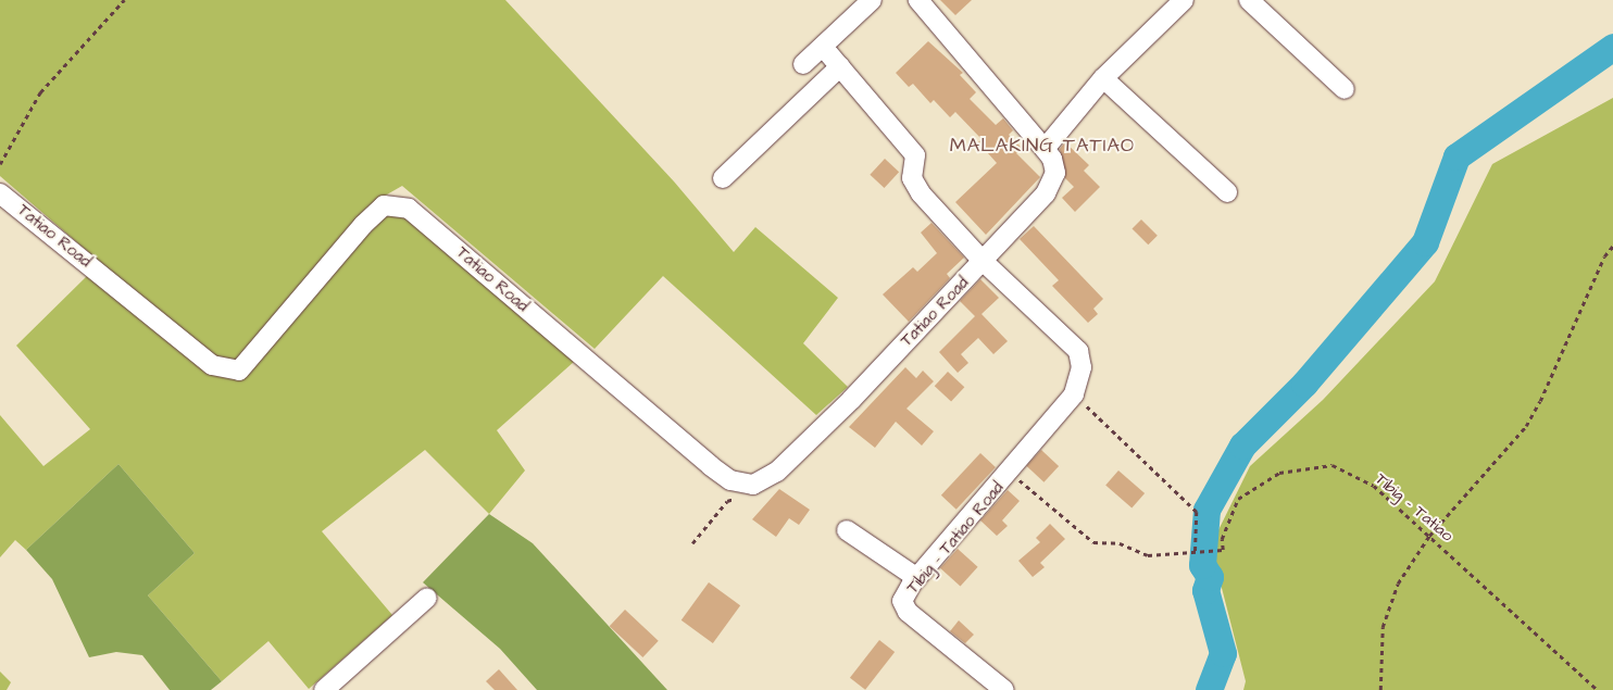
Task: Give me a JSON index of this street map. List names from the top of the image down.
{
  "streets": {
    "street": ["Tatiao Road", "Tibig - Tatiao Road"],
    "path": ["Tibig - Tatiao"]
  },
  "crossings": [
    ["Tibig - Tatiao", "Tibig - Tatiao Road"]
  ],
  "districts": ["MALAKING TATIAO"]
}
